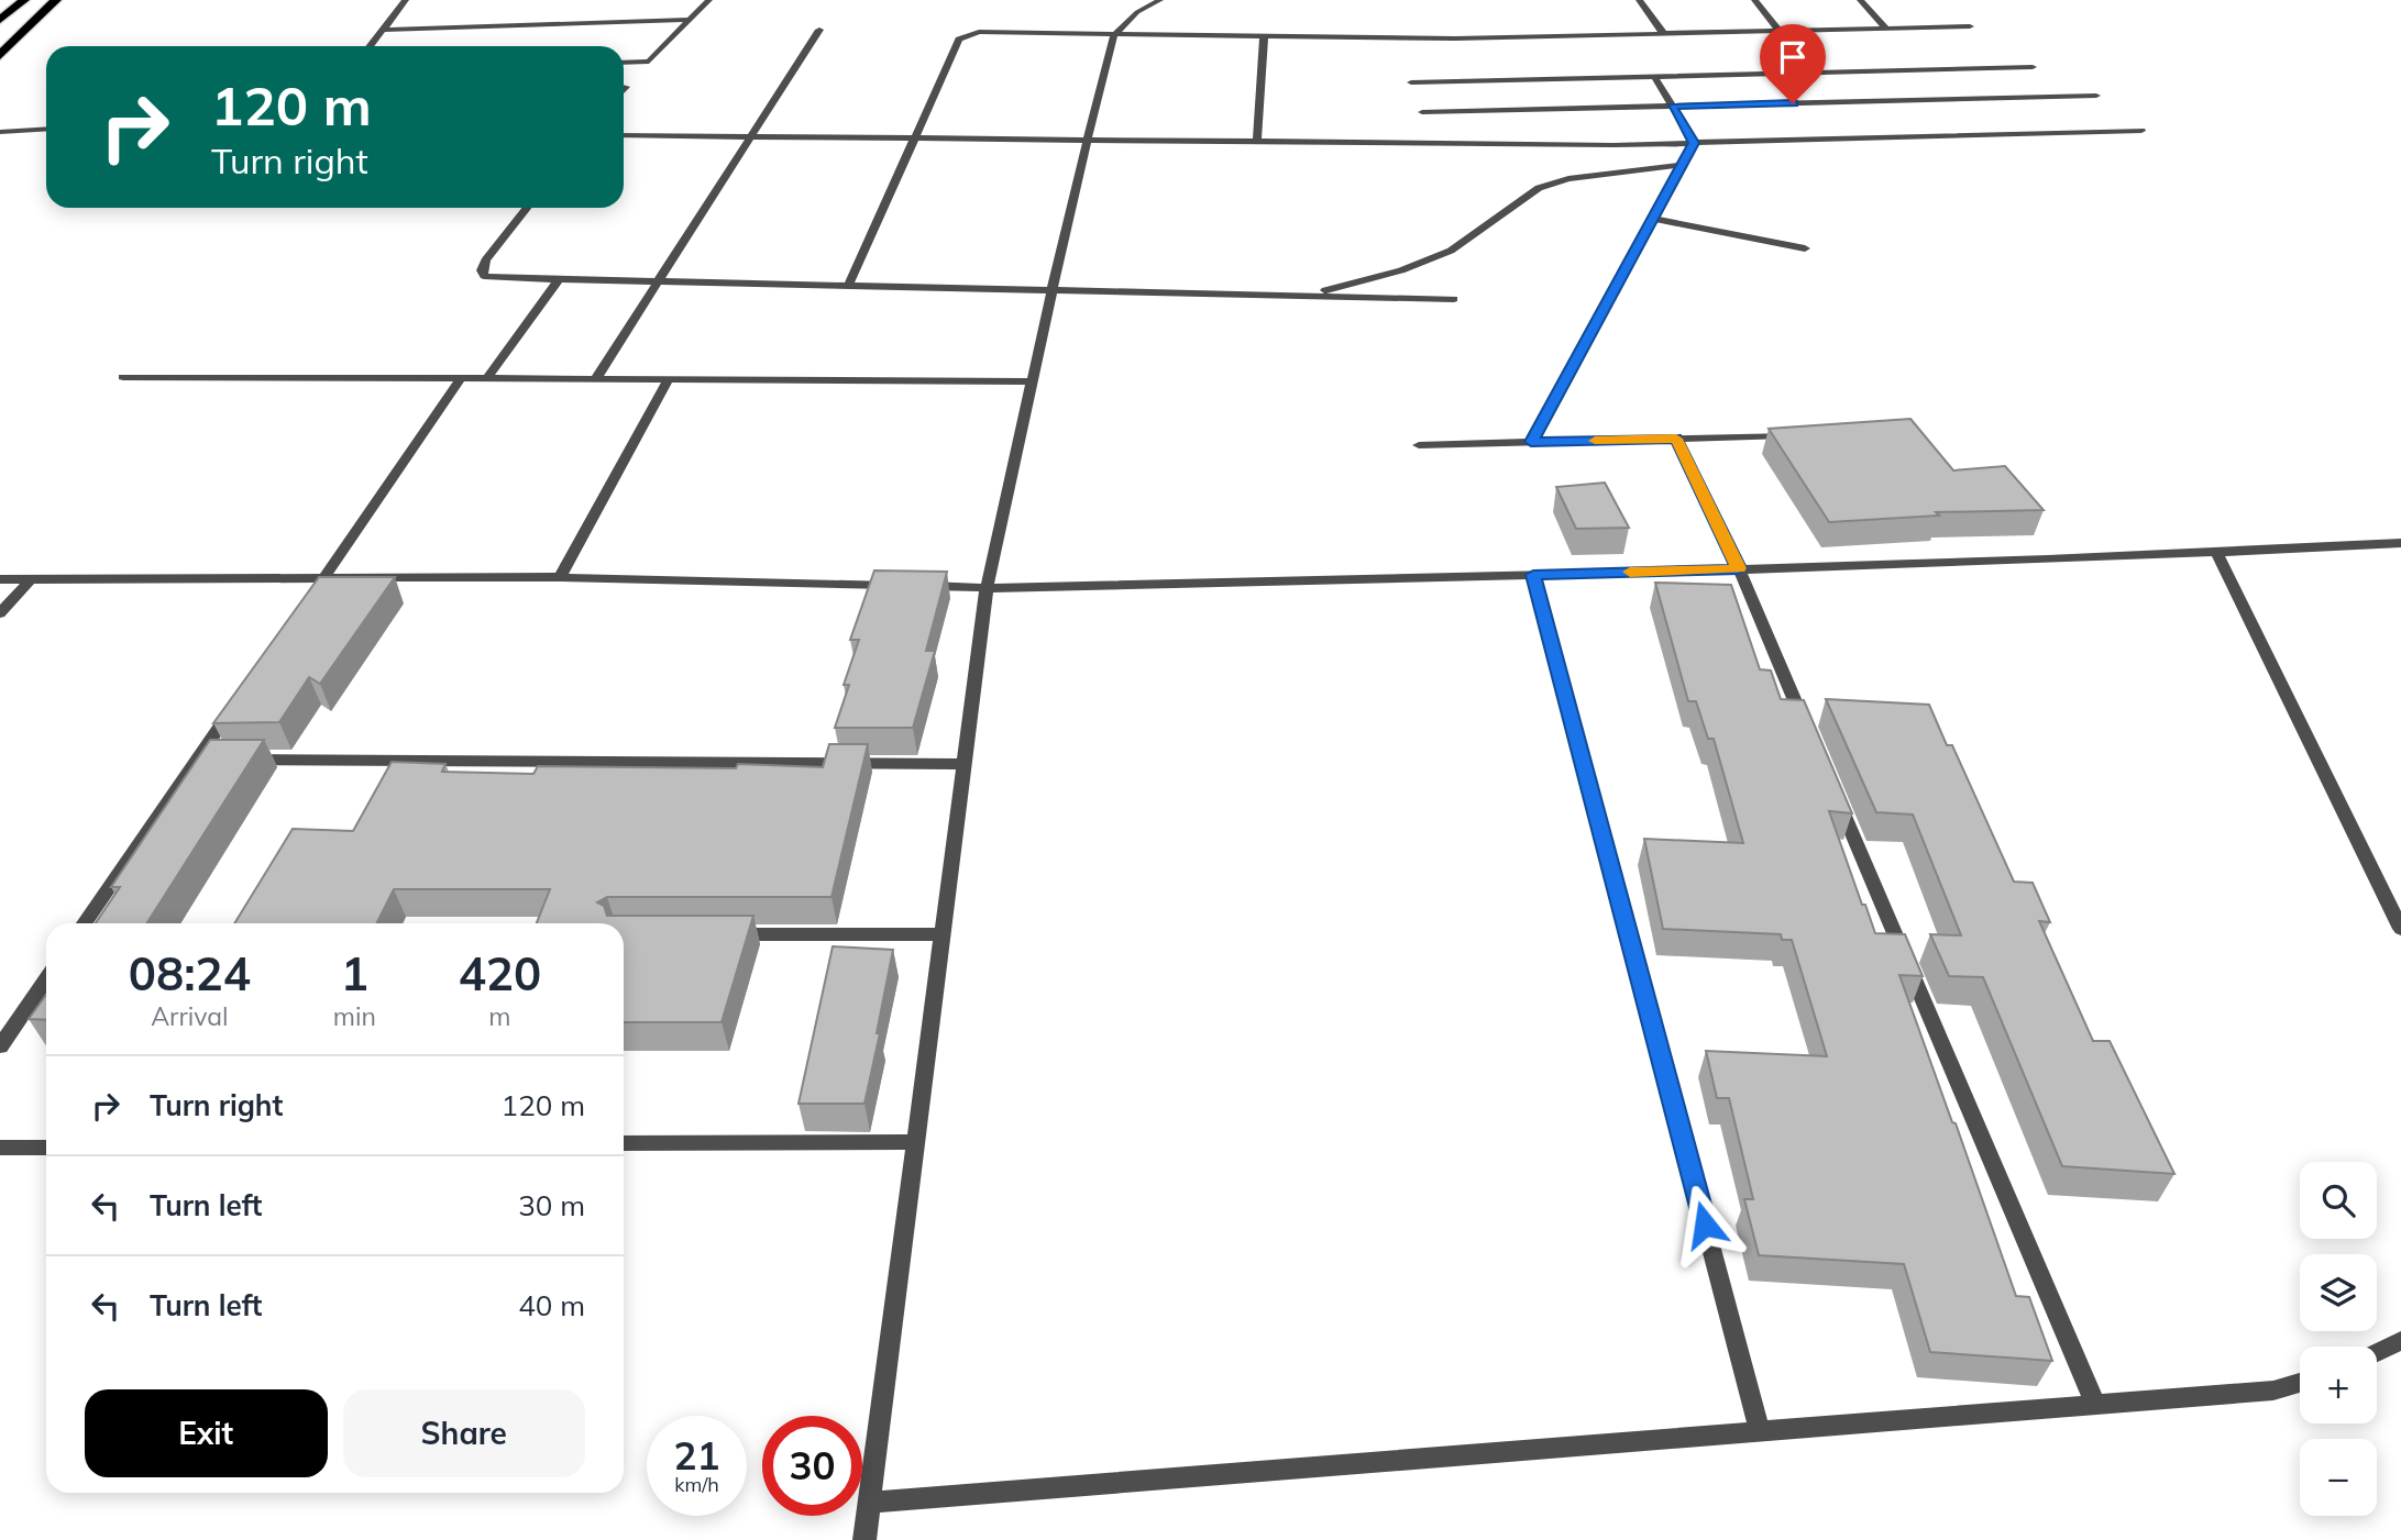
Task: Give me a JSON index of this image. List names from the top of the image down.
{
  "page": {
    "turn": ["120 m", "Turn right"],
    "eta": [
      "08:24",
      "Arrival",
      "1",
      "min",
      "420",
      "m"
    ],
    "list": [
      {
        "name": "Turn right",
        "value": "120 m"
      },
      {
        "name": "Turn left",
        "value": "30 m"
      },
      {
        "name": "Turn left",
        "value": "40 m"
      }
    ],
    "map_buttons": ["+", "−"],
    "buttons": ["Exit", "Share"],
    "speed": "21 km/h",
    "limit": "30"
  }
}
